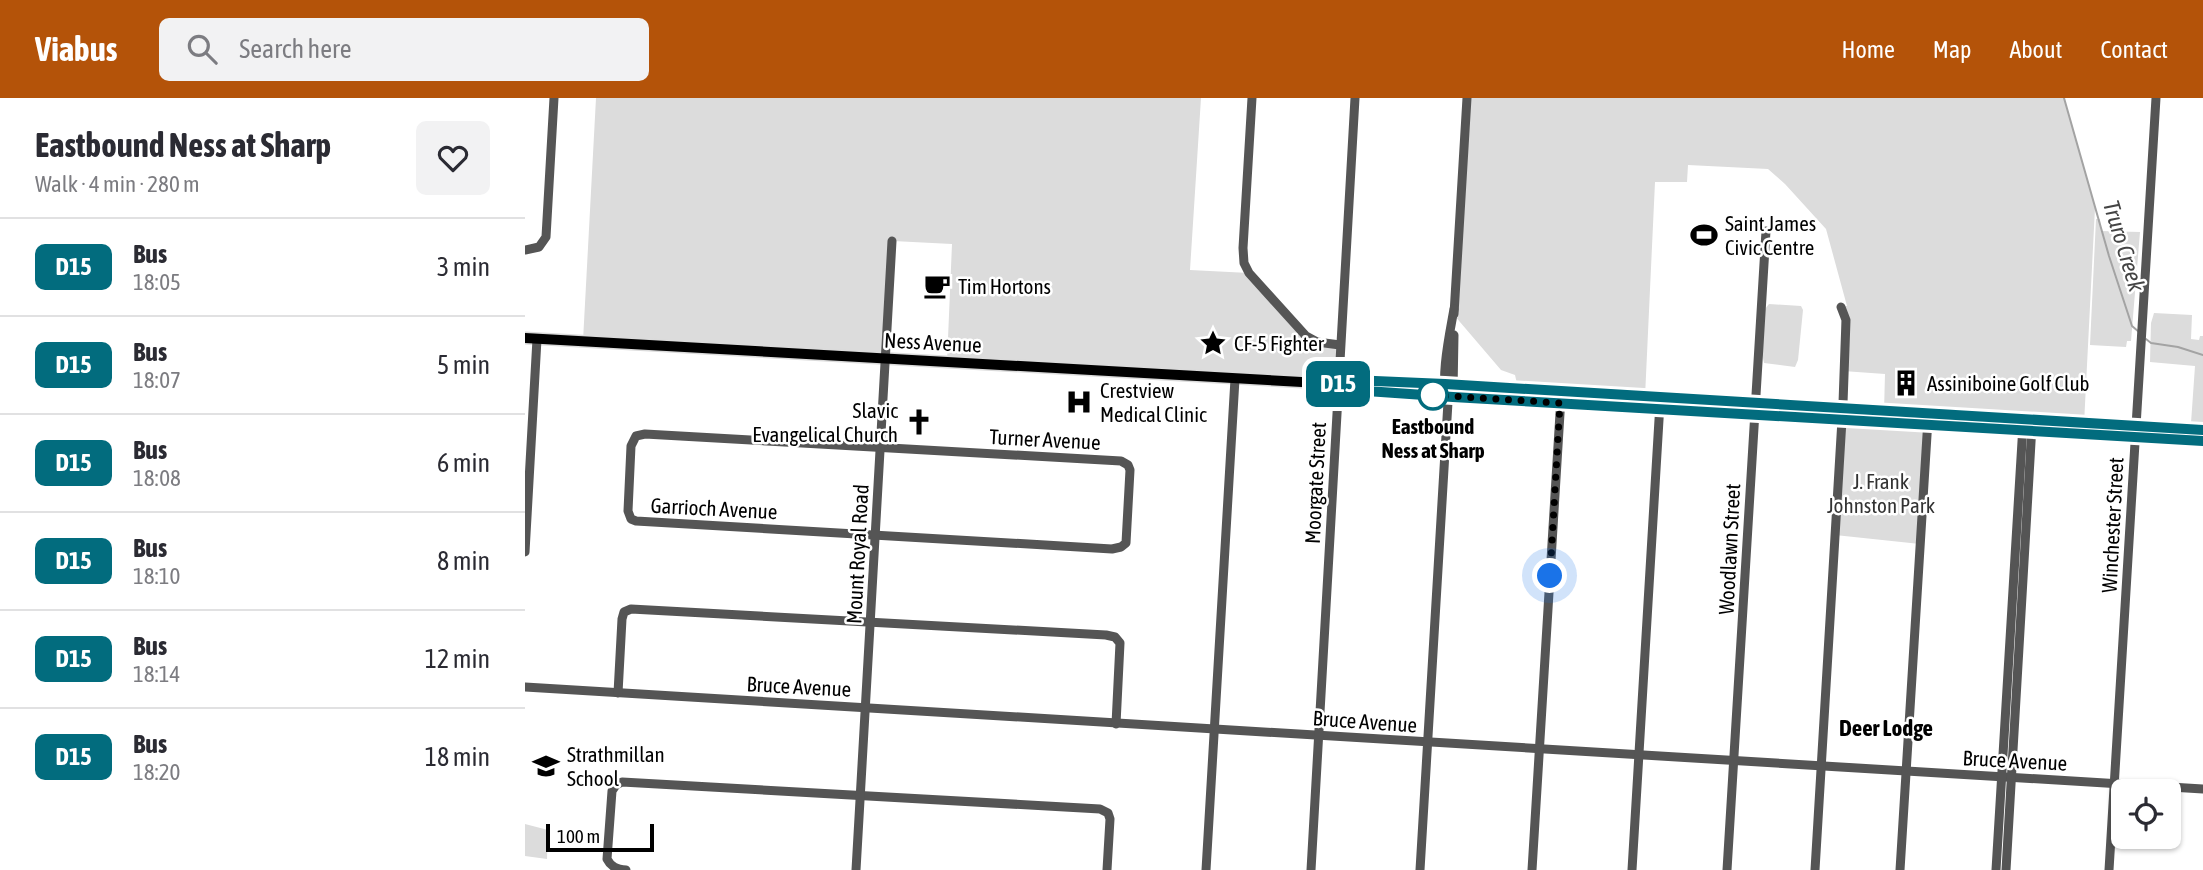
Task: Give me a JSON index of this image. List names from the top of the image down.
{
  "streets": {
    "main road": ["Ness Avenue"],
    "street": [
      "Turner Avenue",
      "Moorgate Street",
      "Garrioch Avenue",
      "Winchester Street",
      "Woodlawn Street",
      "Mount Royal Road",
      "Bruce Avenue"
    ]
  },
  "crossings": [
    ["Ness Avenue", "Moorgate Street"],
    ["Ness Avenue", "Winchester Street"],
    ["Ness Avenue", "Woodlawn Street"],
    ["Ness Avenue", "Mount Royal Road"],
    ["Turner Avenue", "Garrioch Avenue"],
    ["Turner Avenue", "Mount Royal Road"],
    ["Moorgate Street", "Bruce Avenue"],
    ["Garrioch Avenue", "Mount Royal Road"],
    ["Woodlawn Street", "Bruce Avenue"],
    ["Mount Royal Road", "Bruce Avenue"]
  ],
  "districts": ["Deer Lodge"],
  "water": ["Truro Creek"],
  "parks": ["J. Frank Johnston Park"],
  "places": {
    "sports": ["Saint James Civic Centre"],
    "cafe": ["Tim Hortons"],
    "place": ["CF-5 Fighter"],
    "building": ["Assiniboine Golf Club"],
    "other": ["Eastbound Ness at Sharp"],
    "hospital": ["Crestview Medical Clinic"],
    "church": ["Slavic Evangelical Church"],
    "school or university": ["Strathmillan School"]
  },
  "lines": ["bus line D15"],
  "scale_bar": "100 m",
  "page": {
    "header": "Viabus",
    "search": "Search here",
    "nav": [
      "Home",
      "Map",
      "About",
      "Contact"
    ],
    "heading": ["Eastbound Ness at Sharp", "Walk · 4 min · 280 m"],
    "on_map": "D15",
    "list": [
      {
        "mark": "D15",
        "name": "Bus",
        "note": "18:05",
        "value": "3 min"
      },
      {
        "mark": "D15",
        "name": "Bus",
        "note": "18:07",
        "value": "5 min"
      },
      {
        "mark": "D15",
        "name": "Bus",
        "note": "18:08",
        "value": "6 min"
      },
      {
        "mark": "D15",
        "name": "Bus",
        "note": "18:10",
        "value": "8 min"
      },
      {
        "mark": "D15",
        "name": "Bus",
        "note": "18:14",
        "value": "12 min"
      },
      {
        "mark": "D15",
        "name": "Bus",
        "note": "18:20",
        "value": "18 min"
      }
    ],
    "scale": "100 m"
  }
}
